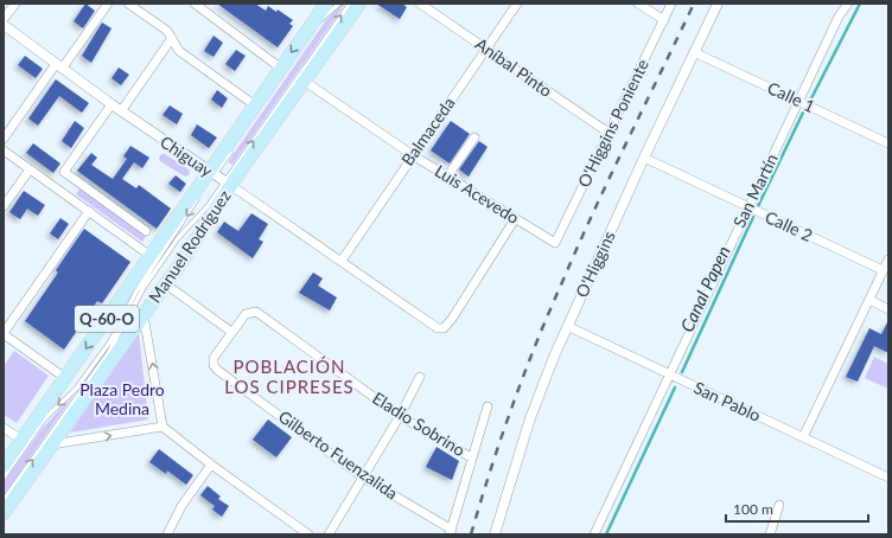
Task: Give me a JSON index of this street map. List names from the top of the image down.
{
  "streets": {
    "main road": ["Manuel Rodríguez", "Q-60-O"],
    "street": [
      "Aníbal Pinto",
      "Calle 1",
      "O'Higgins Poniente",
      "Balmaceda",
      "Chiguay",
      "San Martín",
      "Luis Acevedo",
      "Calle 2",
      "O'Higgins",
      "San Pablo",
      "Eladio Sobrino",
      "Gilberto Fuenzalida"
    ]
  },
  "crossings": [
    ["Aníbal Pinto", "O'Higgins Poniente"],
    ["Aníbal Pinto", "Balmaceda"],
    ["Calle 1", "San Martín"],
    ["Calle 1", "O'Higgins"],
    ["O'Higgins Poniente", "Luis Acevedo"],
    ["Balmaceda", "Chiguay"],
    ["Balmaceda", "Luis Acevedo"],
    ["Chiguay", "Luis Acevedo"],
    ["Chiguay", "Manuel Rodríguez"],
    ["San Martín", "Calle 2"],
    ["San Martín", "San Pablo"],
    ["Luis Acevedo", "Manuel Rodríguez"],
    ["Calle 2", "O'Higgins"],
    ["O'Higgins", "San Pablo"],
    ["Eladio Sobrino", "Gilberto Fuenzalida"]
  ],
  "districts": ["POBLACIÓN LOS CIPRESES"],
  "water": ["Canal Papen"],
  "parks": ["Plaza Pedro Medina"],
  "scale_bar": "100 m"
}
